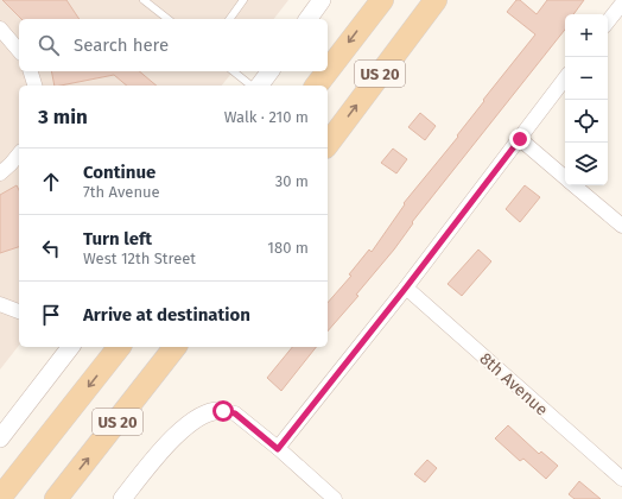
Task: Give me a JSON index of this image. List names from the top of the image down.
{
  "streets": {
    "main road": ["US 20"],
    "street": ["8th Avenue"]
  },
  "page": {
    "map_buttons": ["+", "−"],
    "search": "Search here",
    "heading": ["3 min", "Walk · 210 m"],
    "list": [
      ["Continue", "7th Avenue", "30 m"],
      ["Turn left", "West 12th Street", "180 m"],
      "Arrive at destination"
    ]
  }
}
